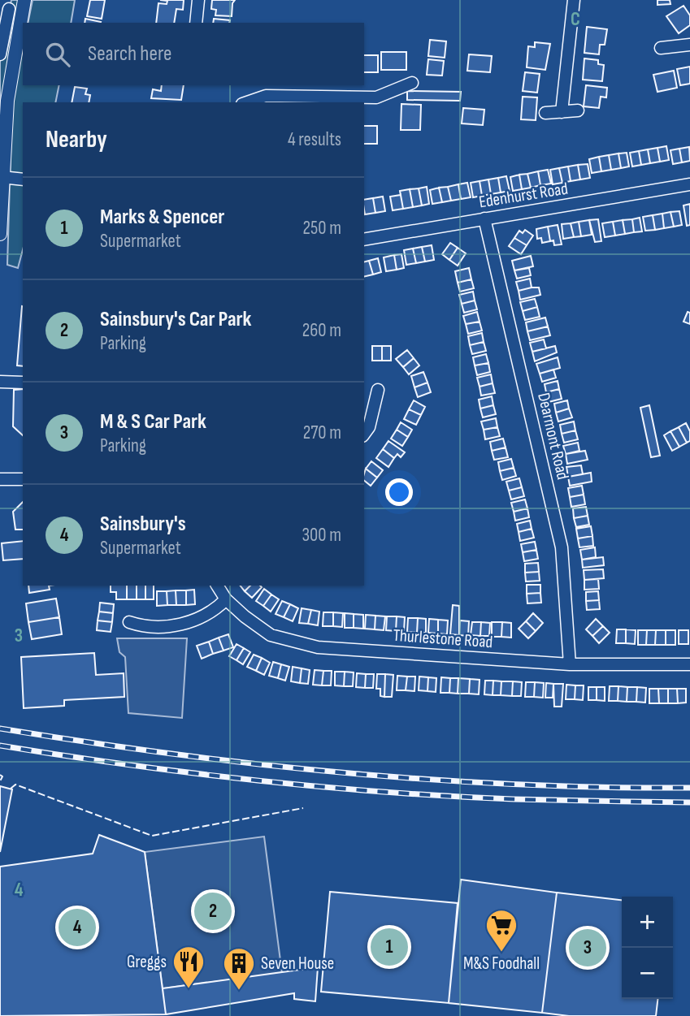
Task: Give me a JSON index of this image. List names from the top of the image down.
{
  "streets": {
    "street": ["Edenhurst Road", "Dearmont Road", "Thurlestone Road"]
  },
  "crossings": [
    ["Edenhurst Road", "Dearmont Road"],
    ["Dearmont Road", "Thurlestone Road"]
  ],
  "places": {
    "supermarket": ["M&S Foodhall"],
    "restaurant": ["Greggs"],
    "building": ["Seven House"]
  },
  "page": {
    "search": "Search here",
    "heading": ["Nearby", "4 results"],
    "list": [
      {
        "mark": "1",
        "name": "Marks & Spencer",
        "note": "Supermarket",
        "value": "250 m"
      },
      {
        "mark": "2",
        "name": "Sainsbury's Car Park",
        "note": "Parking",
        "value": "260 m"
      },
      {
        "mark": "3",
        "name": "M & S Car Park",
        "note": "Parking",
        "value": "270 m"
      },
      {
        "mark": "4",
        "name": "Sainsbury's",
        "note": "Supermarket",
        "value": "300 m"
      }
    ],
    "pins": [
      "2",
      "4",
      "1",
      "3"
    ],
    "map_buttons": ["+", "−"]
  },
  "grid": {
    "columns": ["C"],
    "rows": ["3", "4"]
  }
}
